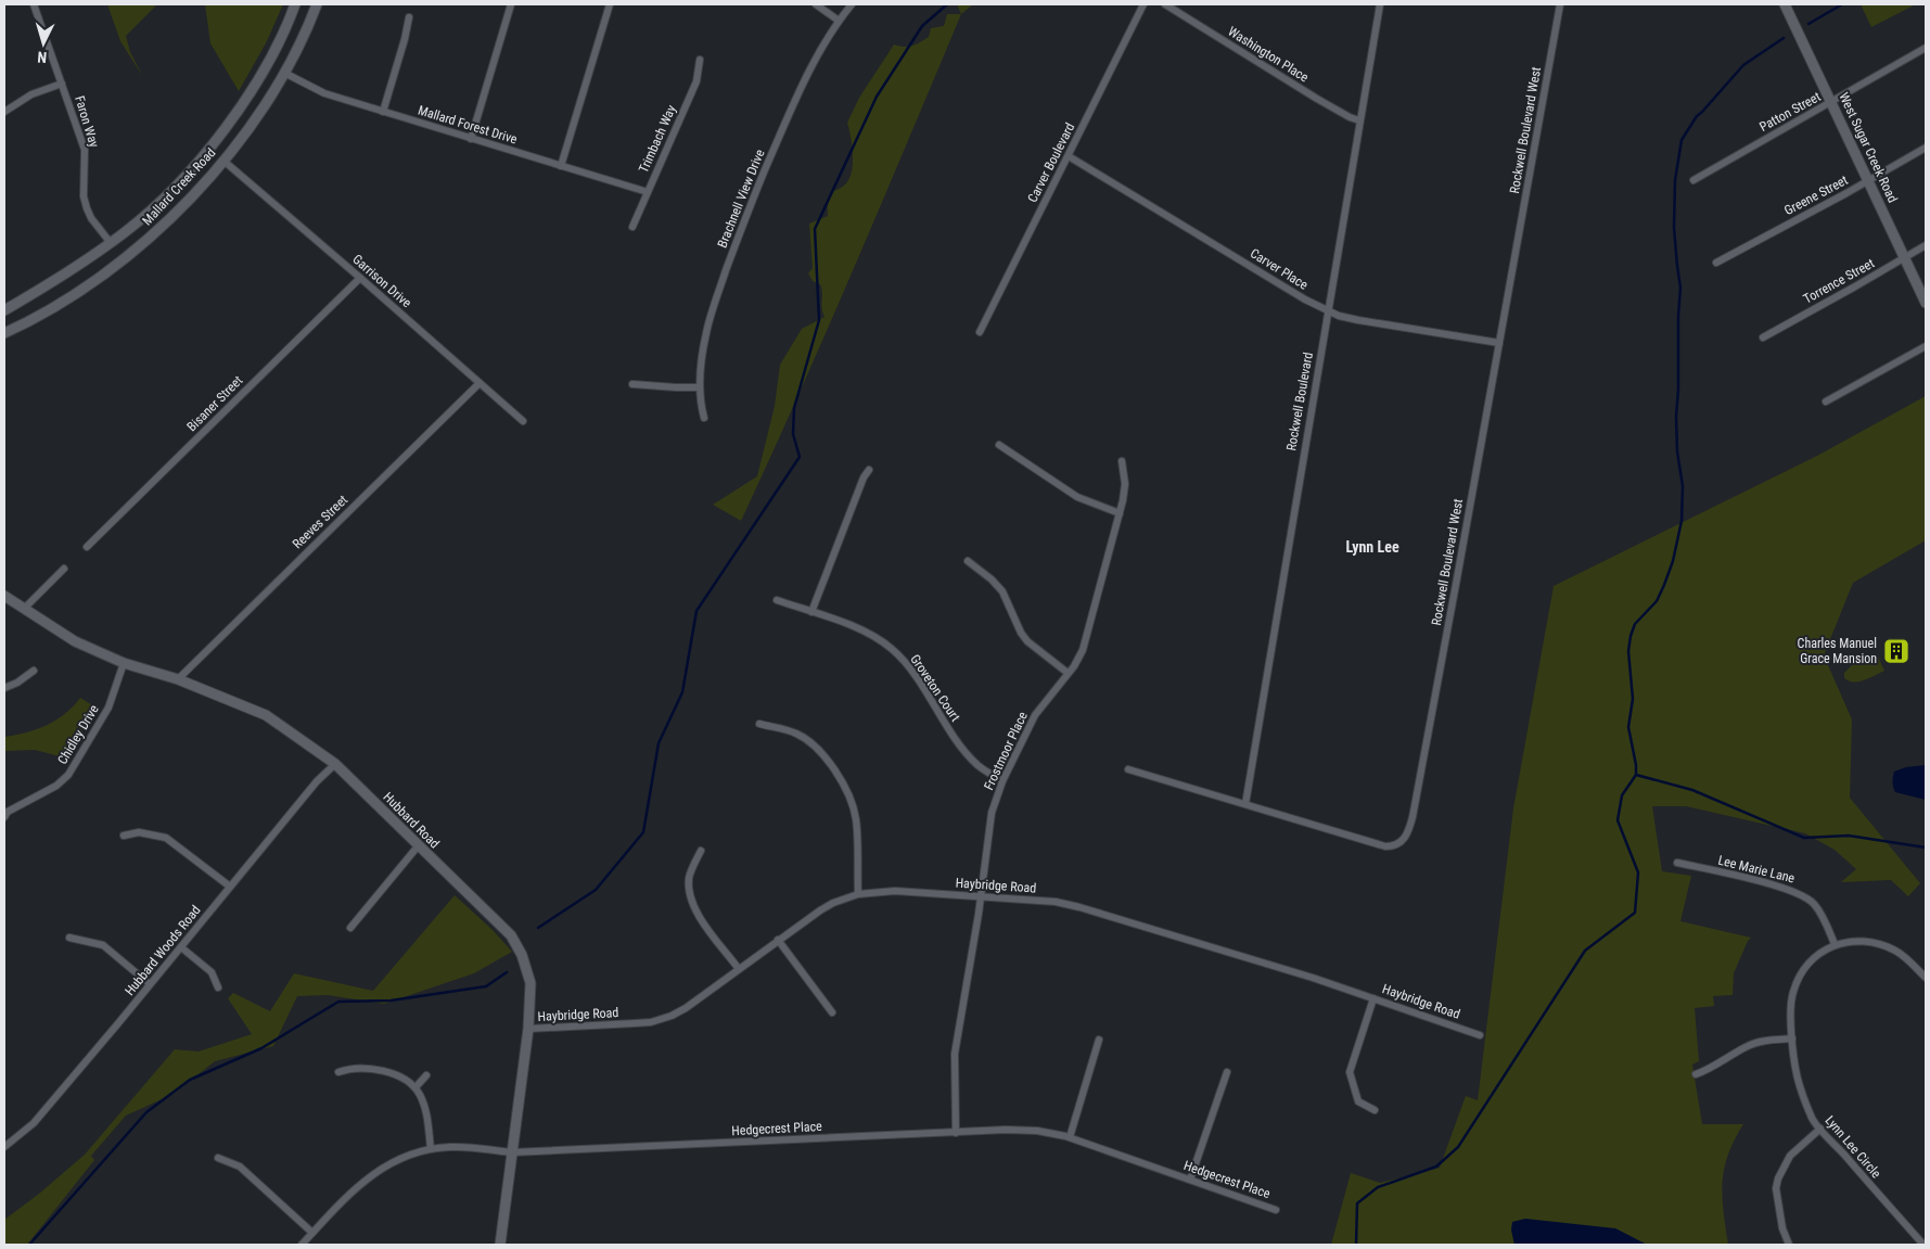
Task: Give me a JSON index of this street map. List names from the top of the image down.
{
  "streets": {
    "main road": ["West Sugar Creek Road", "Mallard Creek Road", "Hubbard Road"],
    "street": [
      "Washington Place",
      "Patton Street",
      "Faron Way",
      "Mallard Forest Drive",
      "Rockwell Boulevard West",
      "Trimbach Way",
      "Carver Boulevard",
      "Greene Street",
      "Brachnell View Drive",
      "Carver Place",
      "Garrison Drive",
      "Torrence Street",
      "Rockwell Boulevard",
      "Bisaner Street",
      "Reeves Street",
      "Groveton Court",
      "Chidley Drive",
      "Frostmoor Place",
      "Lee Marie Lane",
      "Haybridge Road",
      "Hubbard Woods Road",
      "Hedgecrest Place",
      "Lynn Lee Circle"
    ]
  },
  "crossings": [
    ["Washington Place", "Rockwell Boulevard"],
    ["Patton Street", "West Sugar Creek Road"],
    ["Faron Way", "Mallard Creek Road"],
    ["Mallard Forest Drive", "Trimbach Way"],
    ["Mallard Forest Drive", "Mallard Creek Road"],
    ["Rockwell Boulevard West", "Carver Place"],
    ["Rockwell Boulevard West", "Rockwell Boulevard"],
    ["West Sugar Creek Road", "Greene Street"],
    ["West Sugar Creek Road", "Torrence Street"],
    ["Carver Boulevard", "Carver Place"],
    ["Mallard Creek Road", "Garrison Drive"],
    ["Carver Place", "Rockwell Boulevard"],
    ["Garrison Drive", "Bisaner Street"],
    ["Garrison Drive", "Reeves Street"],
    ["Reeves Street", "Hubbard Road"],
    ["Groveton Court", "Frostmoor Place"],
    ["Chidley Drive", "Hubbard Road"],
    ["Frostmoor Place", "Haybridge Road"],
    ["Frostmoor Place", "Hedgecrest Place"],
    ["Hubbard Road", "Haybridge Road"],
    ["Hubbard Road", "Hubbard Woods Road"],
    ["Hubbard Road", "Hedgecrest Place"],
    ["Lee Marie Lane", "Lynn Lee Circle"]
  ],
  "districts": ["Lynn Lee"],
  "places": {
    "building": ["Charles Manuel Grace Mansion"]
  },
  "north": "bottom"
}
